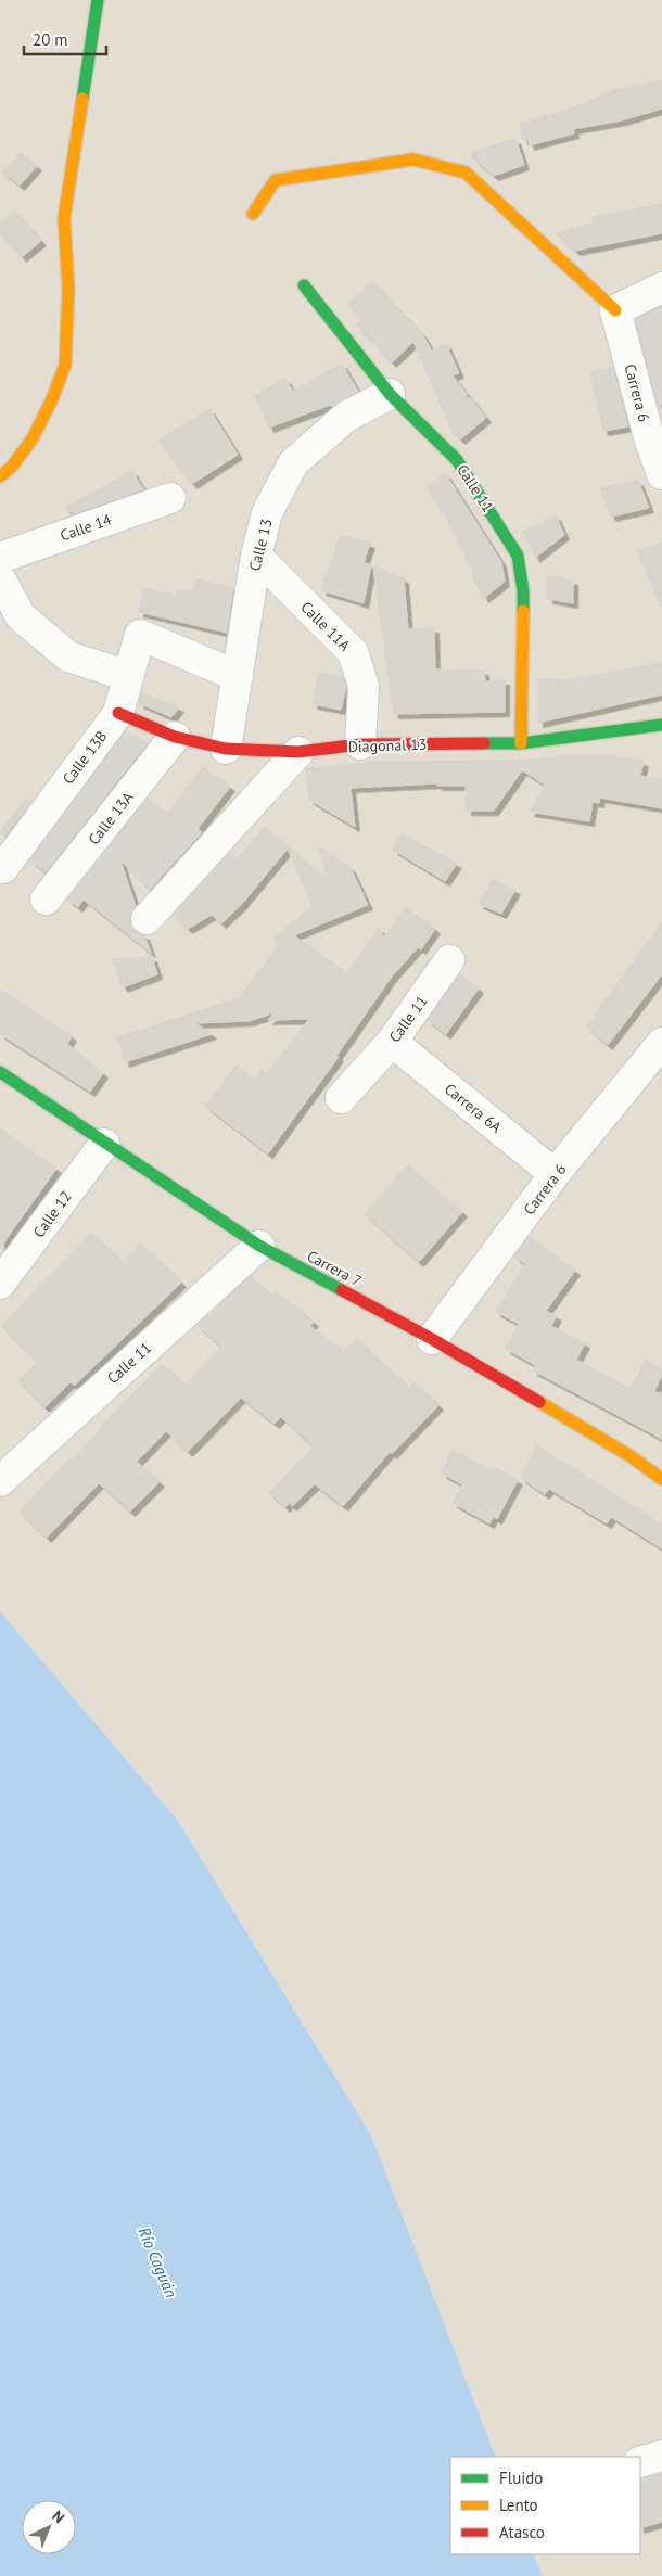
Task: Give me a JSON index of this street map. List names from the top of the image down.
{
  "streets": {
    "street": [
      "Carrera 6",
      "Calle 11",
      "Calle 14",
      "Calle 13",
      "Calle 11A",
      "Diagonal 13",
      "Calle 13B",
      "Calle 13A",
      "Carrera 6A",
      "Calle 12",
      "Carrera 7"
    ]
  },
  "crossings": [
    ["Carrera 6", "Carrera 6A"],
    ["Carrera 6", "Carrera 7"],
    ["Calle 11", "Calle 13"],
    ["Calle 11", "Diagonal 13"],
    ["Calle 11", "Carrera 6A"],
    ["Calle 11", "Carrera 7"],
    ["Calle 13", "Calle 11A"],
    ["Calle 13", "Diagonal 13"],
    ["Calle 13", "Calle 13B"],
    ["Calle 11A", "Diagonal 13"],
    ["Diagonal 13", "Calle 13B"],
    ["Diagonal 13", "Calle 13A"],
    ["Calle 12", "Carrera 7"]
  ],
  "water": ["Río Caguán"],
  "legend": ["Fluido", "Lento", "Atasco"],
  "scale_bar": "20 m",
  "north": "top right"
}
